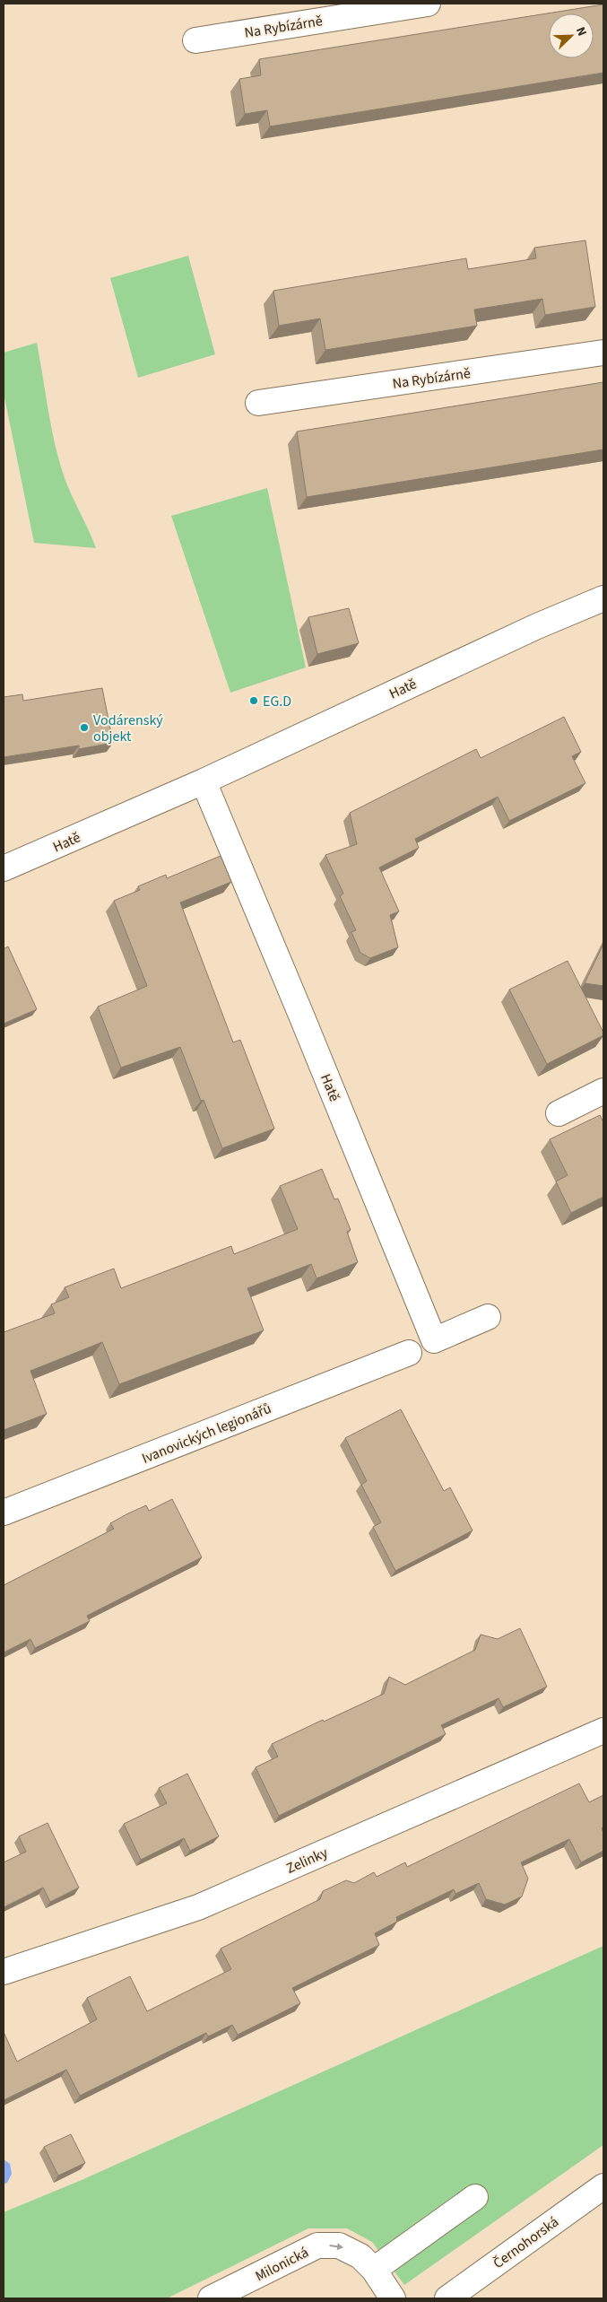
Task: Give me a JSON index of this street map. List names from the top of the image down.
{
  "streets": {
    "street": [
      "Na Rybízárně",
      "Hatě",
      "Ivanovických legionářů",
      "Zelinky",
      "Černohorská",
      "Milonická"
    ]
  },
  "one_way": ["Milonická"],
  "places": ["EG.D", "Vodárenský objekt"],
  "north": "top right"
}
